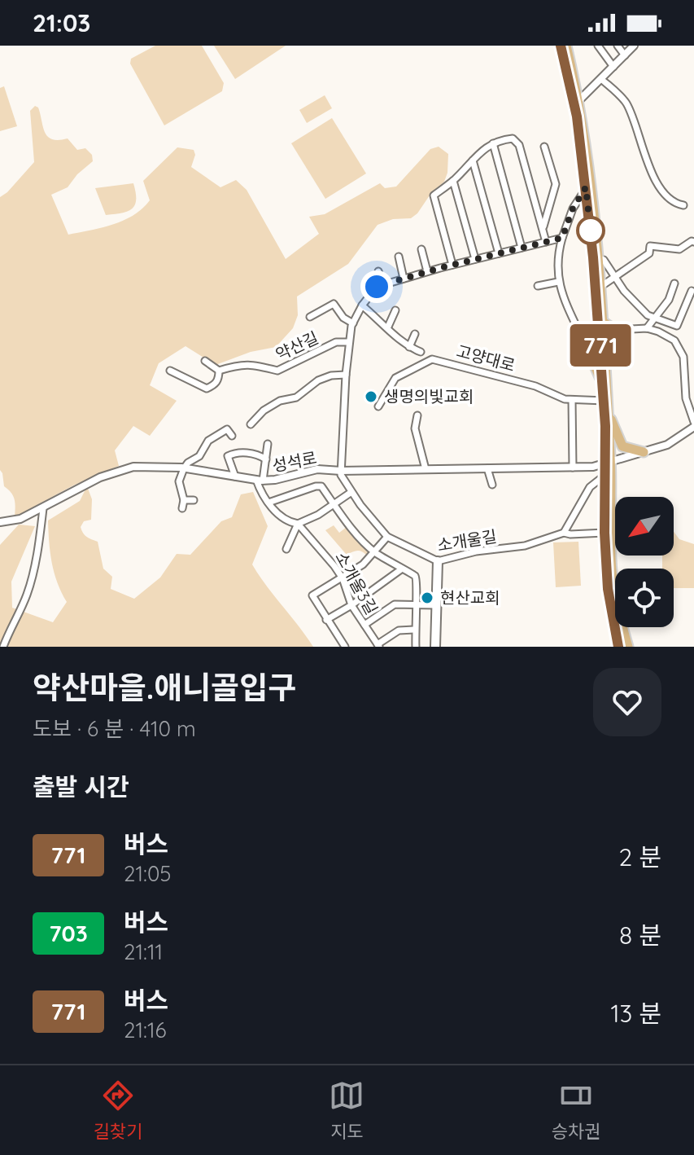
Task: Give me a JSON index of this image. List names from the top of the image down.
{
  "streets": {
    "street": [
      "약산길",
      "고양대로",
      "성석로",
      "소개울길",
      "소개울3길"
    ]
  },
  "crossings": [
    ["고양대로", "성석로"],
    ["성석로", "소개울길"],
    ["성석로", "소개울3길"]
  ],
  "places": ["생명의빛교회", "현산교회"],
  "lines": ["bus line 771"],
  "north": "bottom left",
  "page": {
    "status": "21:03",
    "on_map": "771",
    "heading": [
      ["약산마을.애니골입구", "도보 · 6 분 · 410 m"],
      "출발 시간"
    ],
    "list": [
      {
        "mark": "771",
        "name": "버스",
        "note": "21:05",
        "value": "2 분"
      },
      {
        "mark": "703",
        "name": "버스",
        "note": "21:11",
        "value": "8 분"
      },
      {
        "mark": "771",
        "name": "버스",
        "note": "21:16",
        "value": "13 분"
      }
    ],
    "tabs": ["길찾기", "지도", "승차권"]
  }
}
